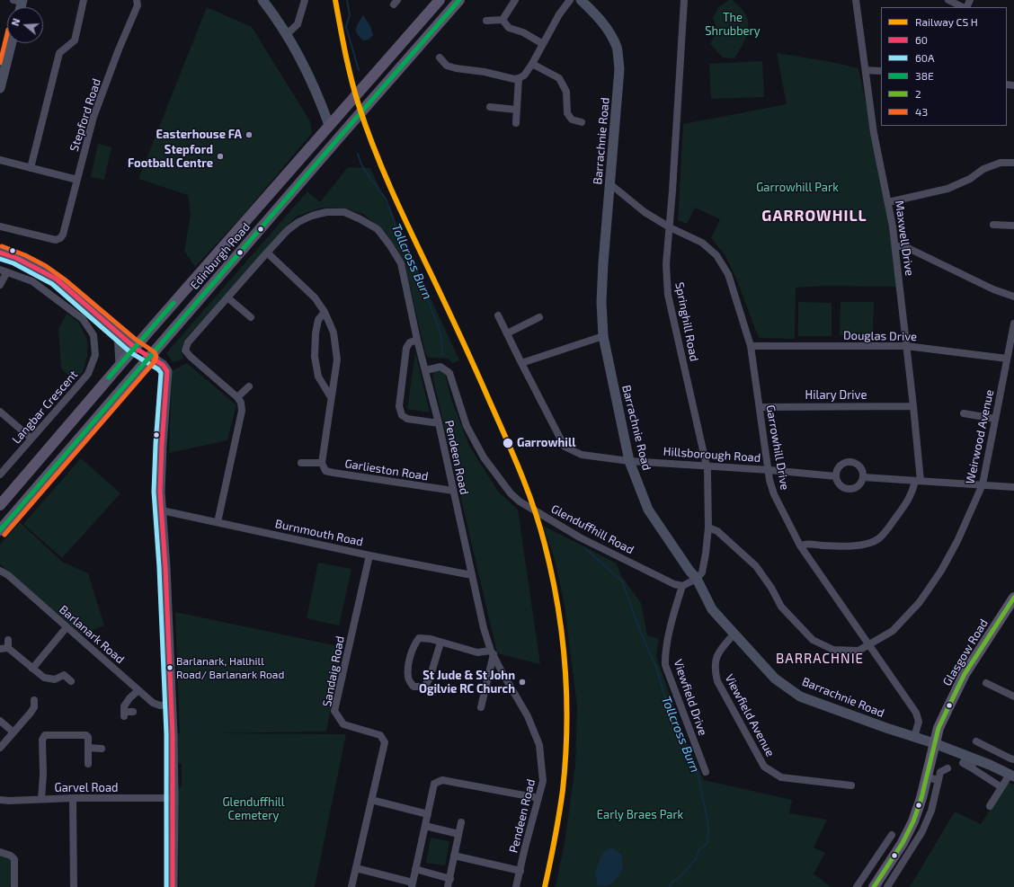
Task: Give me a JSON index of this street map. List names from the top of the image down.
{
  "streets": {
    "main road": ["Barrachnie Road", "Edinburgh Road", "Glasgow Road"],
    "street": [
      "Stepford Road",
      "Maxwell Drive",
      "Springhill Road",
      "Douglas Drive",
      "Hilary Drive",
      "Langbar Crescent",
      "Weirwood Avenue",
      "Garrowhill Drive",
      "Hillsborough Road",
      "Pendeen Road",
      "Garlieston Road",
      "Glenduffhill Road",
      "Burnmouth Road",
      "Barlanark Road",
      "Sandaig Road",
      "Viewfield Drive",
      "Viewfield Avenue",
      "Garvel Road"
    ]
  },
  "crossings": [
    ["Barrachnie Road", "Springhill Road"],
    ["Barrachnie Road", "Garrowhill Drive"],
    ["Barrachnie Road", "Hillsborough Road"],
    ["Barrachnie Road", "Glasgow Road"],
    ["Barrachnie Road", "Viewfield Avenue"],
    ["Maxwell Drive", "Douglas Drive"],
    ["Maxwell Drive", "Hilary Drive"],
    ["Springhill Road", "Weirwood Avenue"],
    ["Springhill Road", "Garrowhill Drive"],
    ["Springhill Road", "Hillsborough Road"],
    ["Douglas Drive", "Weirwood Avenue"],
    ["Douglas Drive", "Garrowhill Drive"],
    ["Hilary Drive", "Garrowhill Drive"],
    ["Weirwood Avenue", "Garrowhill Drive"],
    ["Garrowhill Drive", "Hillsborough Road"],
    ["Pendeen Road", "Garlieston Road"],
    ["Pendeen Road", "Glenduffhill Road"],
    ["Pendeen Road", "Burnmouth Road"],
    ["Glenduffhill Road", "Viewfield Drive"],
    ["Burnmouth Road", "Sandaig Road"]
  ],
  "districts": ["GARROWHILL", "BARRACHNIE"],
  "water": ["Tollcross Burn"],
  "parks": [
    "The Shrubbery",
    "Garrowhill Park",
    "Glenduffhill Cemetery",
    "Early Braes Park"
  ],
  "places": [
    "Easterhouse FA",
    "Stepford Football Centre",
    "Garrowhill",
    "Barlanark, Hallhill Road/ Barlanark Road",
    "St Jude & St John Ogilvie RC Church"
  ],
  "lines": [
    "transit line 38E",
    "transit line 43",
    "transit line 60",
    "transit line 60A",
    "transit line 2"
  ],
  "legend": [
    "Railway CS H",
    "60",
    "60A",
    "38E",
    "2",
    "43"
  ],
  "north": "left"
}
